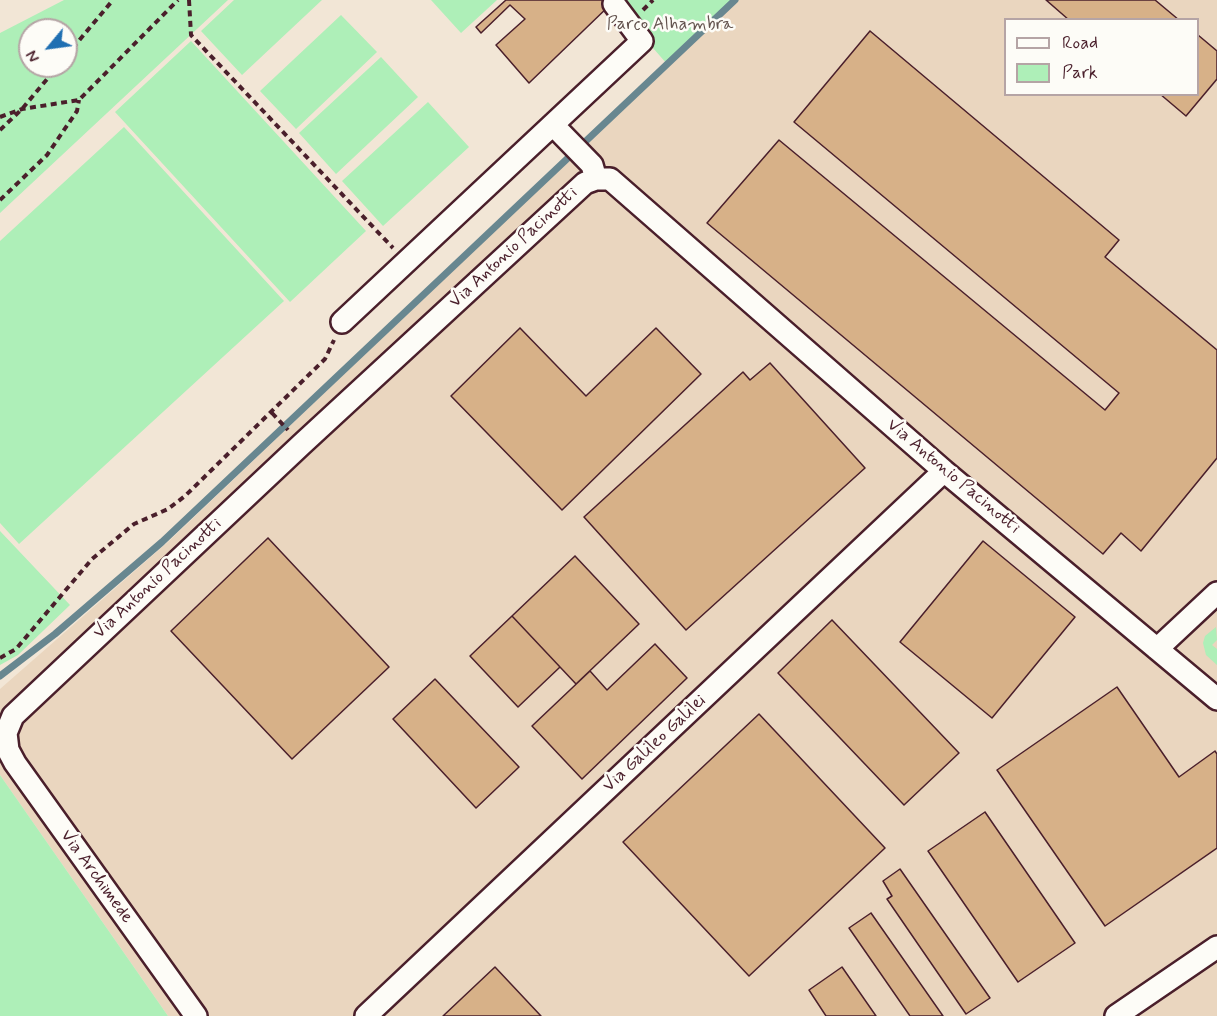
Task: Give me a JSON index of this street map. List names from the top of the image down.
{
  "streets": {
    "street": ["Via Antonio Pacinotti", "Via Galileo Galilei", "Via Archimede"]
  },
  "crossings": [
    ["Via Antonio Pacinotti", "Via Galileo Galilei"],
    ["Via Antonio Pacinotti", "Via Archimede"]
  ],
  "parks": ["Parco Alhambra"],
  "legend": ["Road", "Park"],
  "north": "bottom left"
}
